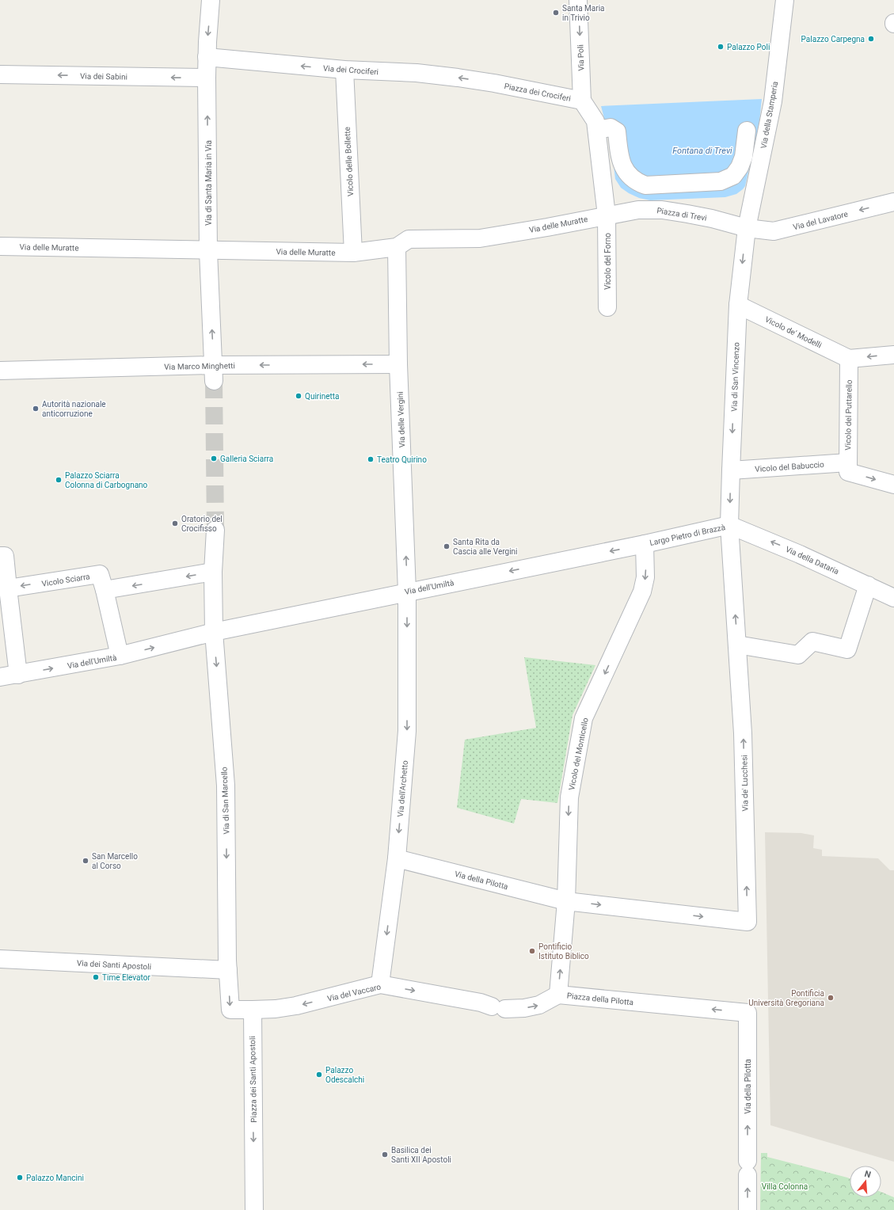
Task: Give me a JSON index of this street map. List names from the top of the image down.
{
  "streets": {
    "street": [
      "Via Poli",
      "Via dei Crociferi",
      "Via dei Sabini",
      "Piazza dei Crociferi",
      "Via della Stamperia",
      "Vicolo delle Bollette",
      "Via di Santa Maria in Via",
      "Piazza di Trevi",
      "Via del Lavatore",
      "Via delle Muratte",
      "Vicolo del Forno",
      "Vicolo de' Modelli",
      "Via Marco Minghetti",
      "Via di San Vincenzo",
      "Vicolo del Puttarello",
      "Via delle Vergini",
      "Vicolo del Babuccio",
      "Largo Pietro di Brazzà",
      "Via della Dataria",
      "Vicolo Sciarra",
      "Via dell'Umiltà",
      "Vicolo del Monticello",
      "Via de' Lucchesi",
      "Via dell'Archetto",
      "Via di San Marcello",
      "Via della Pilotta",
      "Via dei Santi Apostoli",
      "Via del Vaccaro",
      "Piazza della Pilotta",
      "Piazza dei Santi Apostoli"
    ]
  },
  "crossings": [
    ["Via Poli", "Piazza dei Crociferi"],
    ["Via dei Crociferi", "Piazza dei Crociferi"],
    ["Via dei Crociferi", "Vicolo delle Bollette"],
    ["Via dei Crociferi", "Via di Santa Maria in Via"],
    ["Via dei Sabini", "Via di Santa Maria in Via"],
    ["Via della Stamperia", "Piazza di Trevi"],
    ["Via della Stamperia", "Via del Lavatore"],
    ["Via della Stamperia", "Via di San Vincenzo"],
    ["Vicolo delle Bollette", "Via delle Muratte"],
    ["Via di Santa Maria in Via", "Via delle Muratte"],
    ["Via di Santa Maria in Via", "Via Marco Minghetti"],
    ["Piazza di Trevi", "Via del Lavatore"],
    ["Piazza di Trevi", "Via delle Muratte"],
    ["Piazza di Trevi", "Vicolo del Forno"],
    ["Piazza di Trevi", "Via di San Vincenzo"],
    ["Via del Lavatore", "Via di San Vincenzo"],
    ["Via delle Muratte", "Vicolo del Forno"],
    ["Via delle Muratte", "Via delle Vergini"],
    ["Vicolo de' Modelli", "Via di San Vincenzo"],
    ["Vicolo de' Modelli", "Vicolo del Puttarello"],
    ["Via Marco Minghetti", "Via delle Vergini"],
    ["Via di San Vincenzo", "Vicolo del Babuccio"],
    ["Via di San Vincenzo", "Largo Pietro di Brazzà"],
    ["Via di San Vincenzo", "Via della Dataria"],
    ["Via di San Vincenzo", "Via de' Lucchesi"],
    ["Vicolo del Puttarello", "Vicolo del Babuccio"],
    ["Via delle Vergini", "Via dell'Umiltà"],
    ["Via delle Vergini", "Via dell'Archetto"],
    ["Largo Pietro di Brazzà", "Via della Dataria"],
    ["Largo Pietro di Brazzà", "Via dell'Umiltà"],
    ["Largo Pietro di Brazzà", "Vicolo del Monticello"],
    ["Largo Pietro di Brazzà", "Via de' Lucchesi"],
    ["Via della Dataria", "Via de' Lucchesi"],
    ["Via dell'Umiltà", "Vicolo del Monticello"],
    ["Via dell'Umiltà", "Via dell'Archetto"],
    ["Via dell'Umiltà", "Via di San Marcello"],
    ["Vicolo del Monticello", "Via de' Lucchesi"],
    ["Vicolo del Monticello", "Via della Pilotta"],
    ["Vicolo del Monticello", "Piazza della Pilotta"],
    ["Via de' Lucchesi", "Via della Pilotta"],
    ["Via de' Lucchesi", "Piazza della Pilotta"],
    ["Via dell'Archetto", "Via della Pilotta"],
    ["Via dell'Archetto", "Via del Vaccaro"],
    ["Via di San Marcello", "Via dei Santi Apostoli"],
    ["Via della Pilotta", "Piazza della Pilotta"],
    ["Via del Vaccaro", "Piazza della Pilotta"],
    ["Via del Vaccaro", "Piazza dei Santi Apostoli"]
  ],
  "one_way": [
    "Via Poli",
    "Via dei Crociferi",
    "Via dei Sabini",
    "Via Marco Minghetti",
    "Via di San Vincenzo",
    "Via delle Vergini",
    "Via della Dataria",
    "Vicolo Sciarra",
    "Vicolo del Monticello",
    "Via dell'Archetto",
    "Via di San Marcello",
    "Via della Pilotta",
    "Piazza dei Santi Apostoli"
  ],
  "water": ["Fontana di Trevi"],
  "parks": ["Villa Colonna"],
  "places": [
    "Santa Maria in Trivio",
    "Palazzo Carpegna",
    "Palazzo Poli",
    "Quirinetta",
    "Autorità nazionale anticorruzione",
    "Galleria Sciarra",
    "Teatro Quirino",
    "Palazzo Sciarra Colonna di Carbognano",
    "Oratorio del Crocifisso",
    "Santa Rita da Cascia alle Vergini",
    "San Marcello al Corso",
    "Pontificio Istituto Biblico",
    "Time Elevator",
    "Pontificia Università Gregoriana",
    "Palazzo Odescalchi",
    "Basilica dei Santi XII Apostoli",
    "Palazzo Mancini"
  ],
  "north": "top"
}
